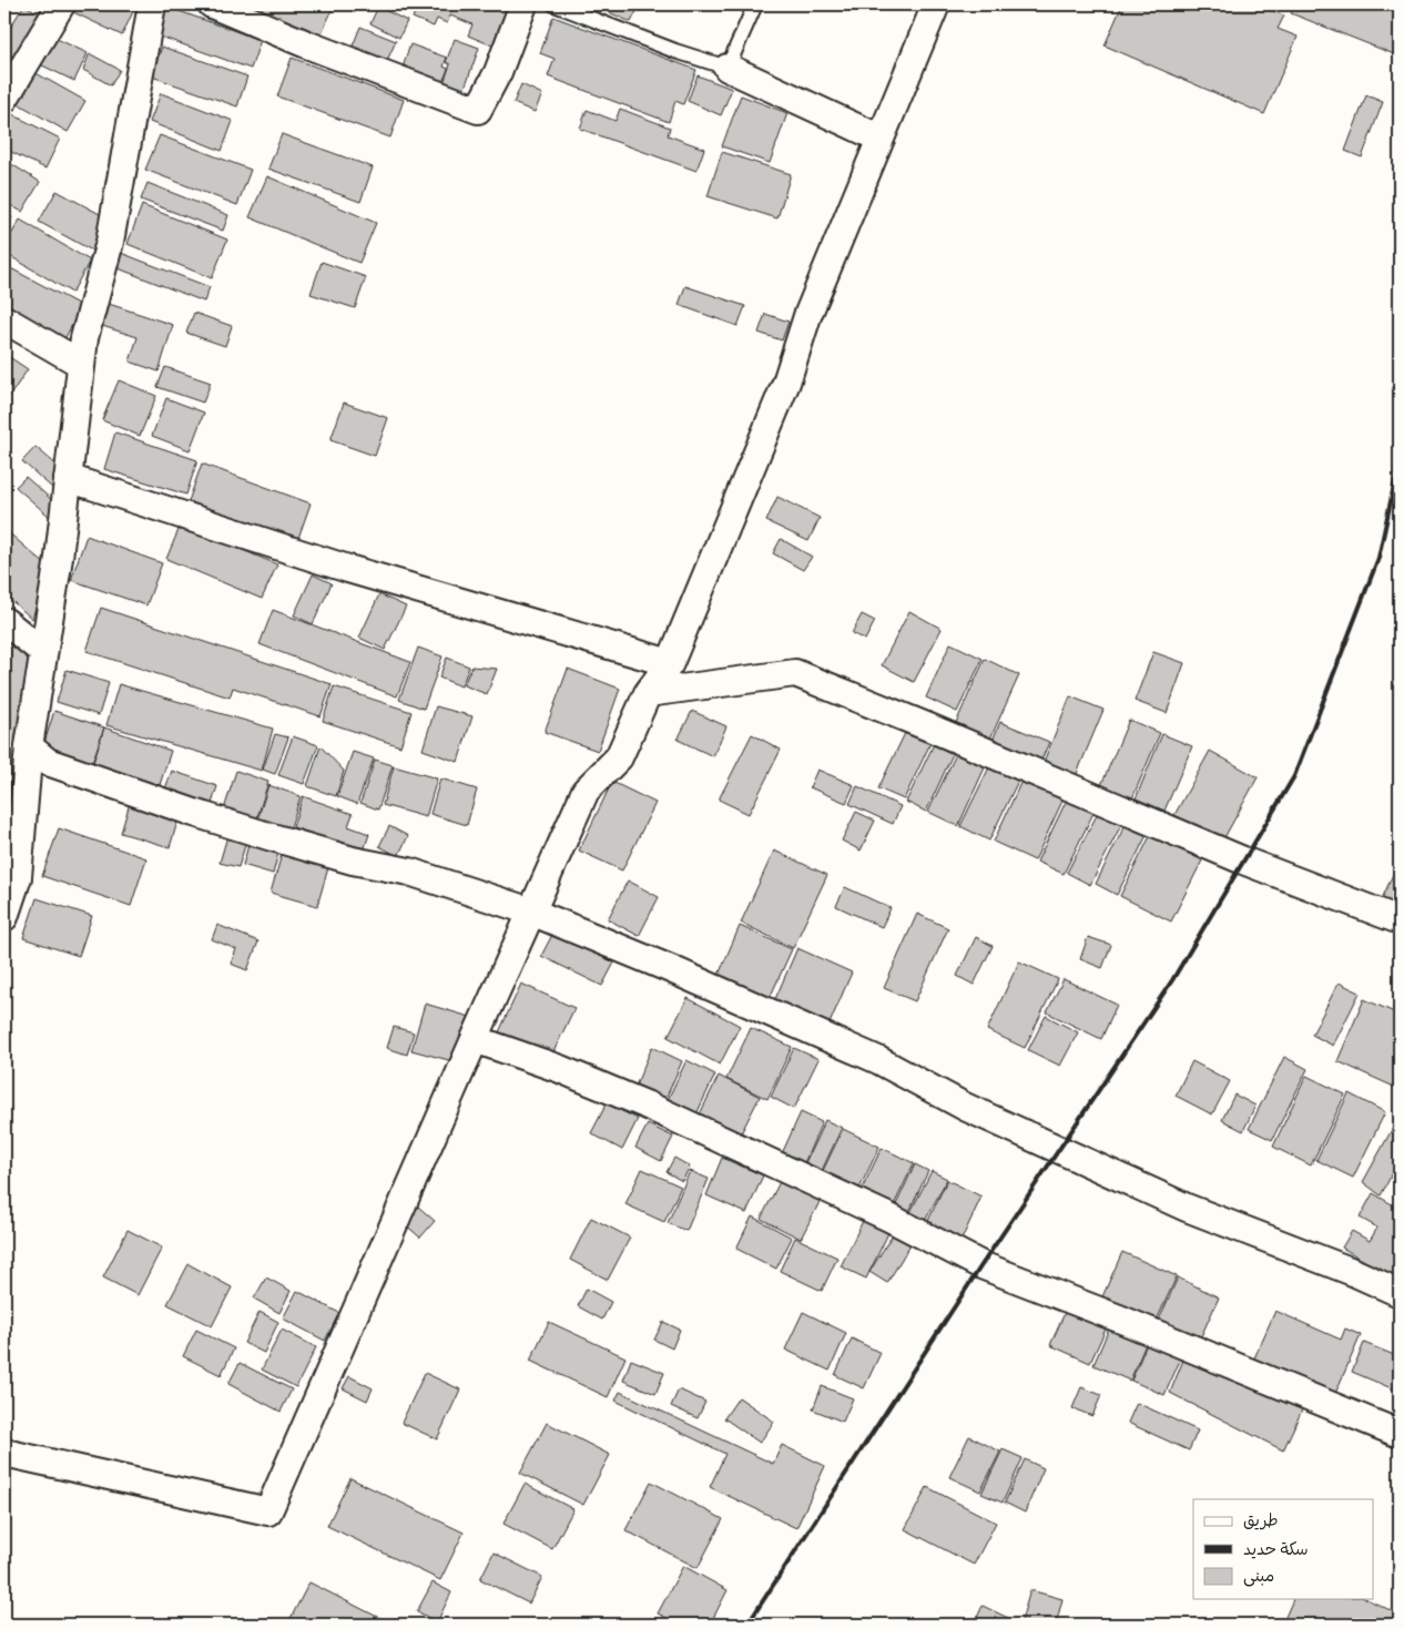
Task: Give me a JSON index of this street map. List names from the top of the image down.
{
  "legend": ["طريق", "سكة حديد", "مبنى"]
}
